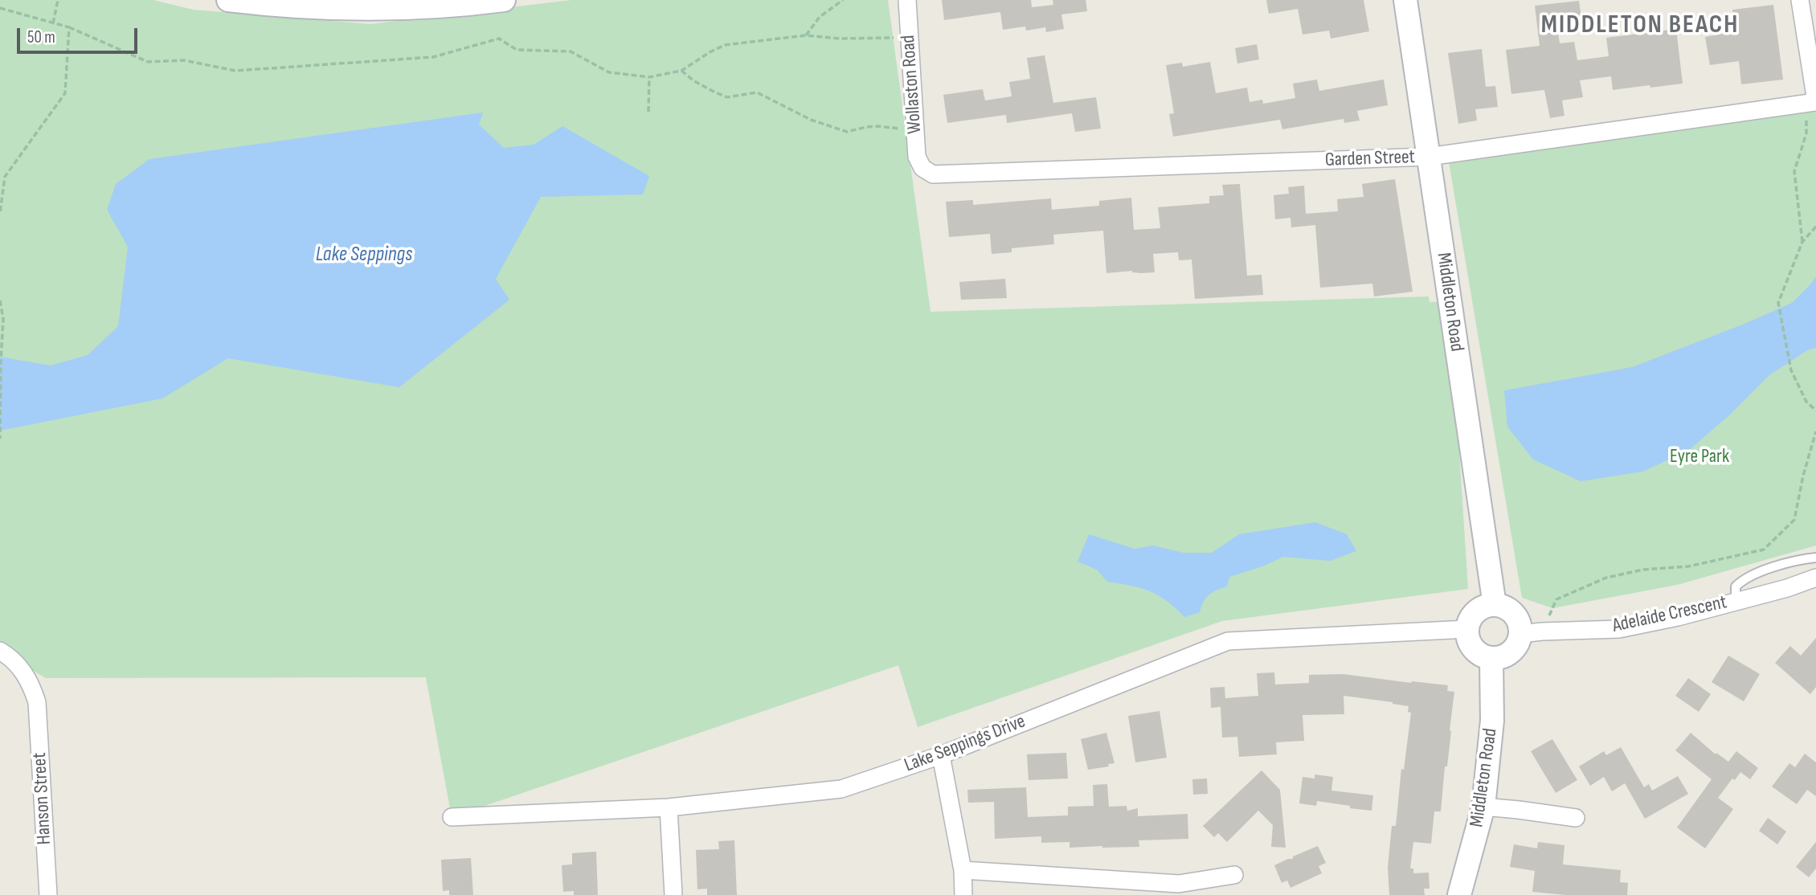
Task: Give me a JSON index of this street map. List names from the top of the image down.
{
  "streets": {
    "main road": ["Middleton Road"],
    "street": [
      "Wollaston Road",
      "Garden Street",
      "Adelaide Crescent",
      "Lake Seppings Drive",
      "Hanson Street"
    ]
  },
  "crossings": [
    ["Wollaston Road", "Garden Street"],
    ["Garden Street", "Middleton Road"],
    ["Middleton Road", "Adelaide Crescent"],
    ["Middleton Road", "Lake Seppings Drive"],
    ["Adelaide Crescent", "Lake Seppings Drive"]
  ],
  "districts": ["MIDDLETON BEACH"],
  "water": ["Lake Seppings"],
  "parks": ["Eyre Park"],
  "scale_bar": "50 m"
}
